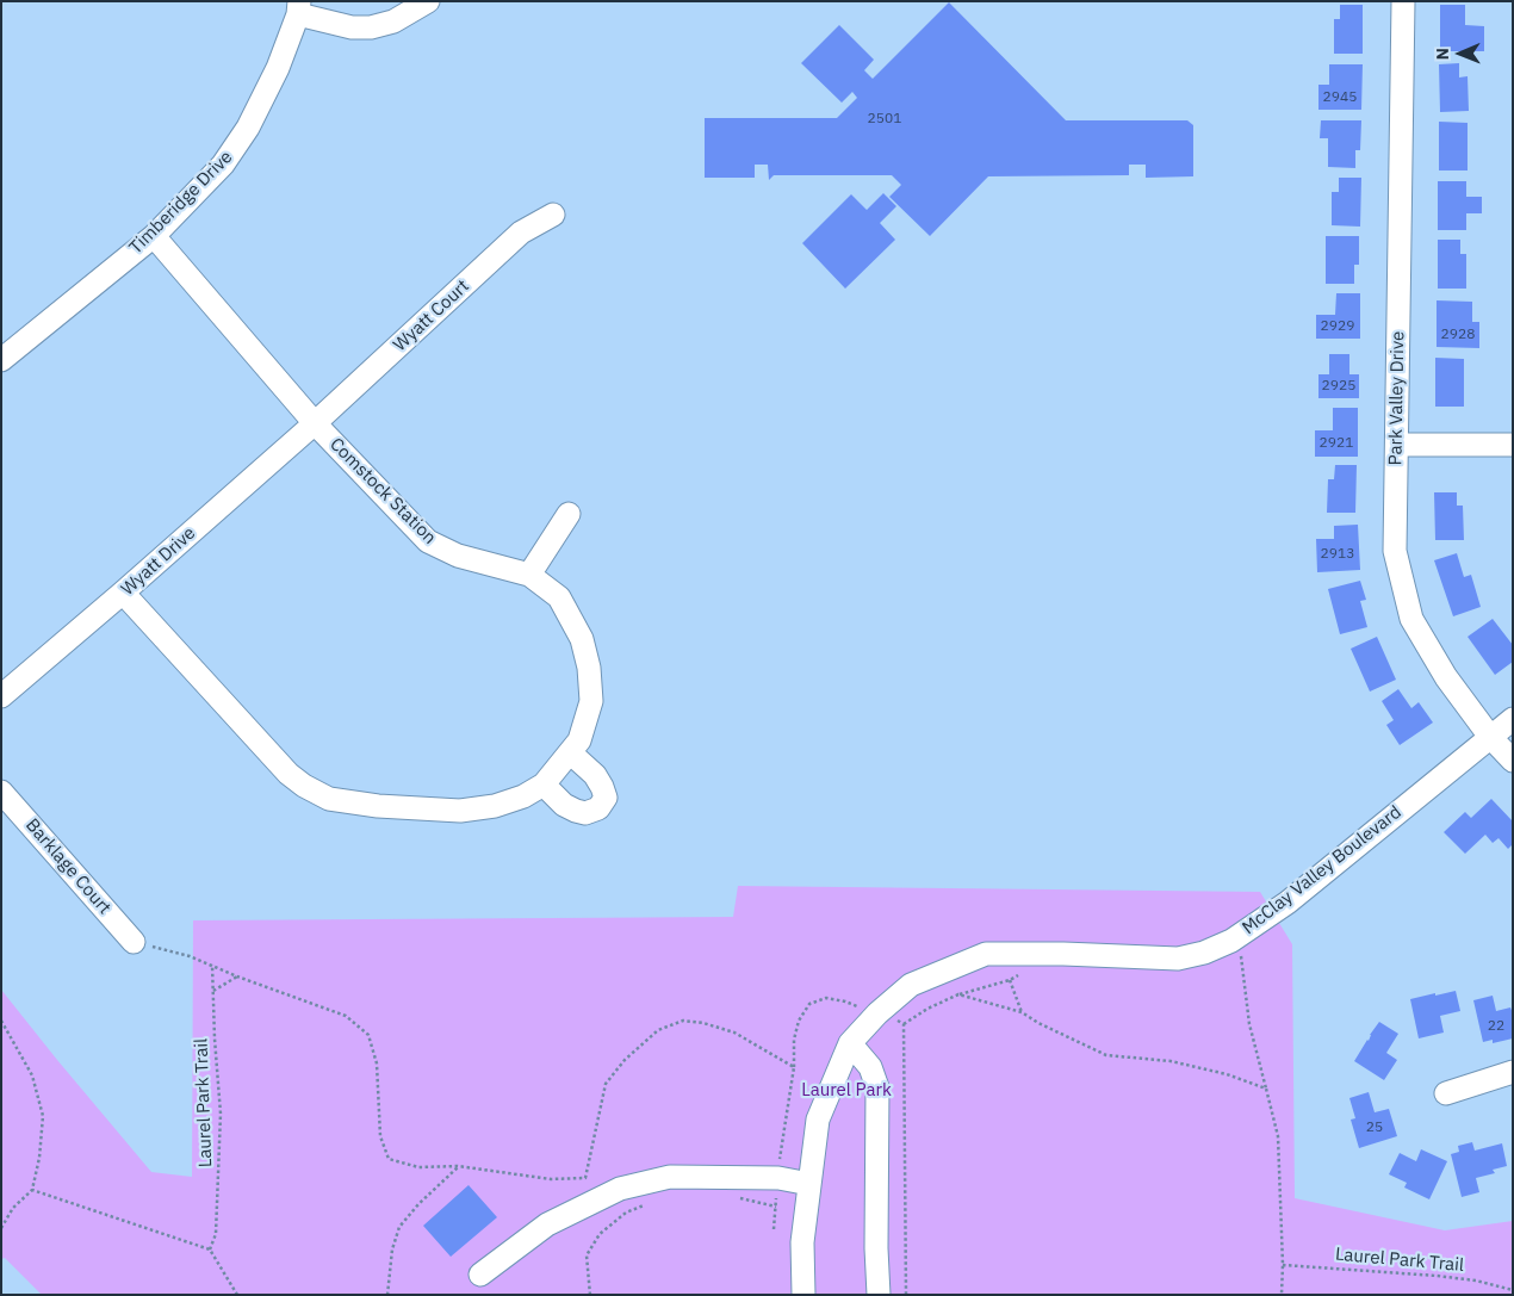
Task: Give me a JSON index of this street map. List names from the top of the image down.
{
  "streets": {
    "street": [
      "Timberidge Drive",
      "Wyatt Court",
      "Park Valley Drive",
      "Comstock Station",
      "Wyatt Drive",
      "Barklage Court",
      "McClay Valley Boulevard"
    ],
    "path": ["Laurel Park Trail"]
  },
  "crossings": [
    ["Timberidge Drive", "Comstock Station"],
    ["Wyatt Court", "Comstock Station"],
    ["Wyatt Court", "Wyatt Drive"],
    ["Park Valley Drive", "McClay Valley Boulevard"],
    ["Comstock Station", "Wyatt Drive"]
  ],
  "parks": ["Laurel Park"],
  "house_numbers": [
    "2945",
    "2501",
    "2929",
    "2928",
    "2925",
    "2921",
    "2913",
    "22",
    "25"
  ],
  "north": "left"
}
